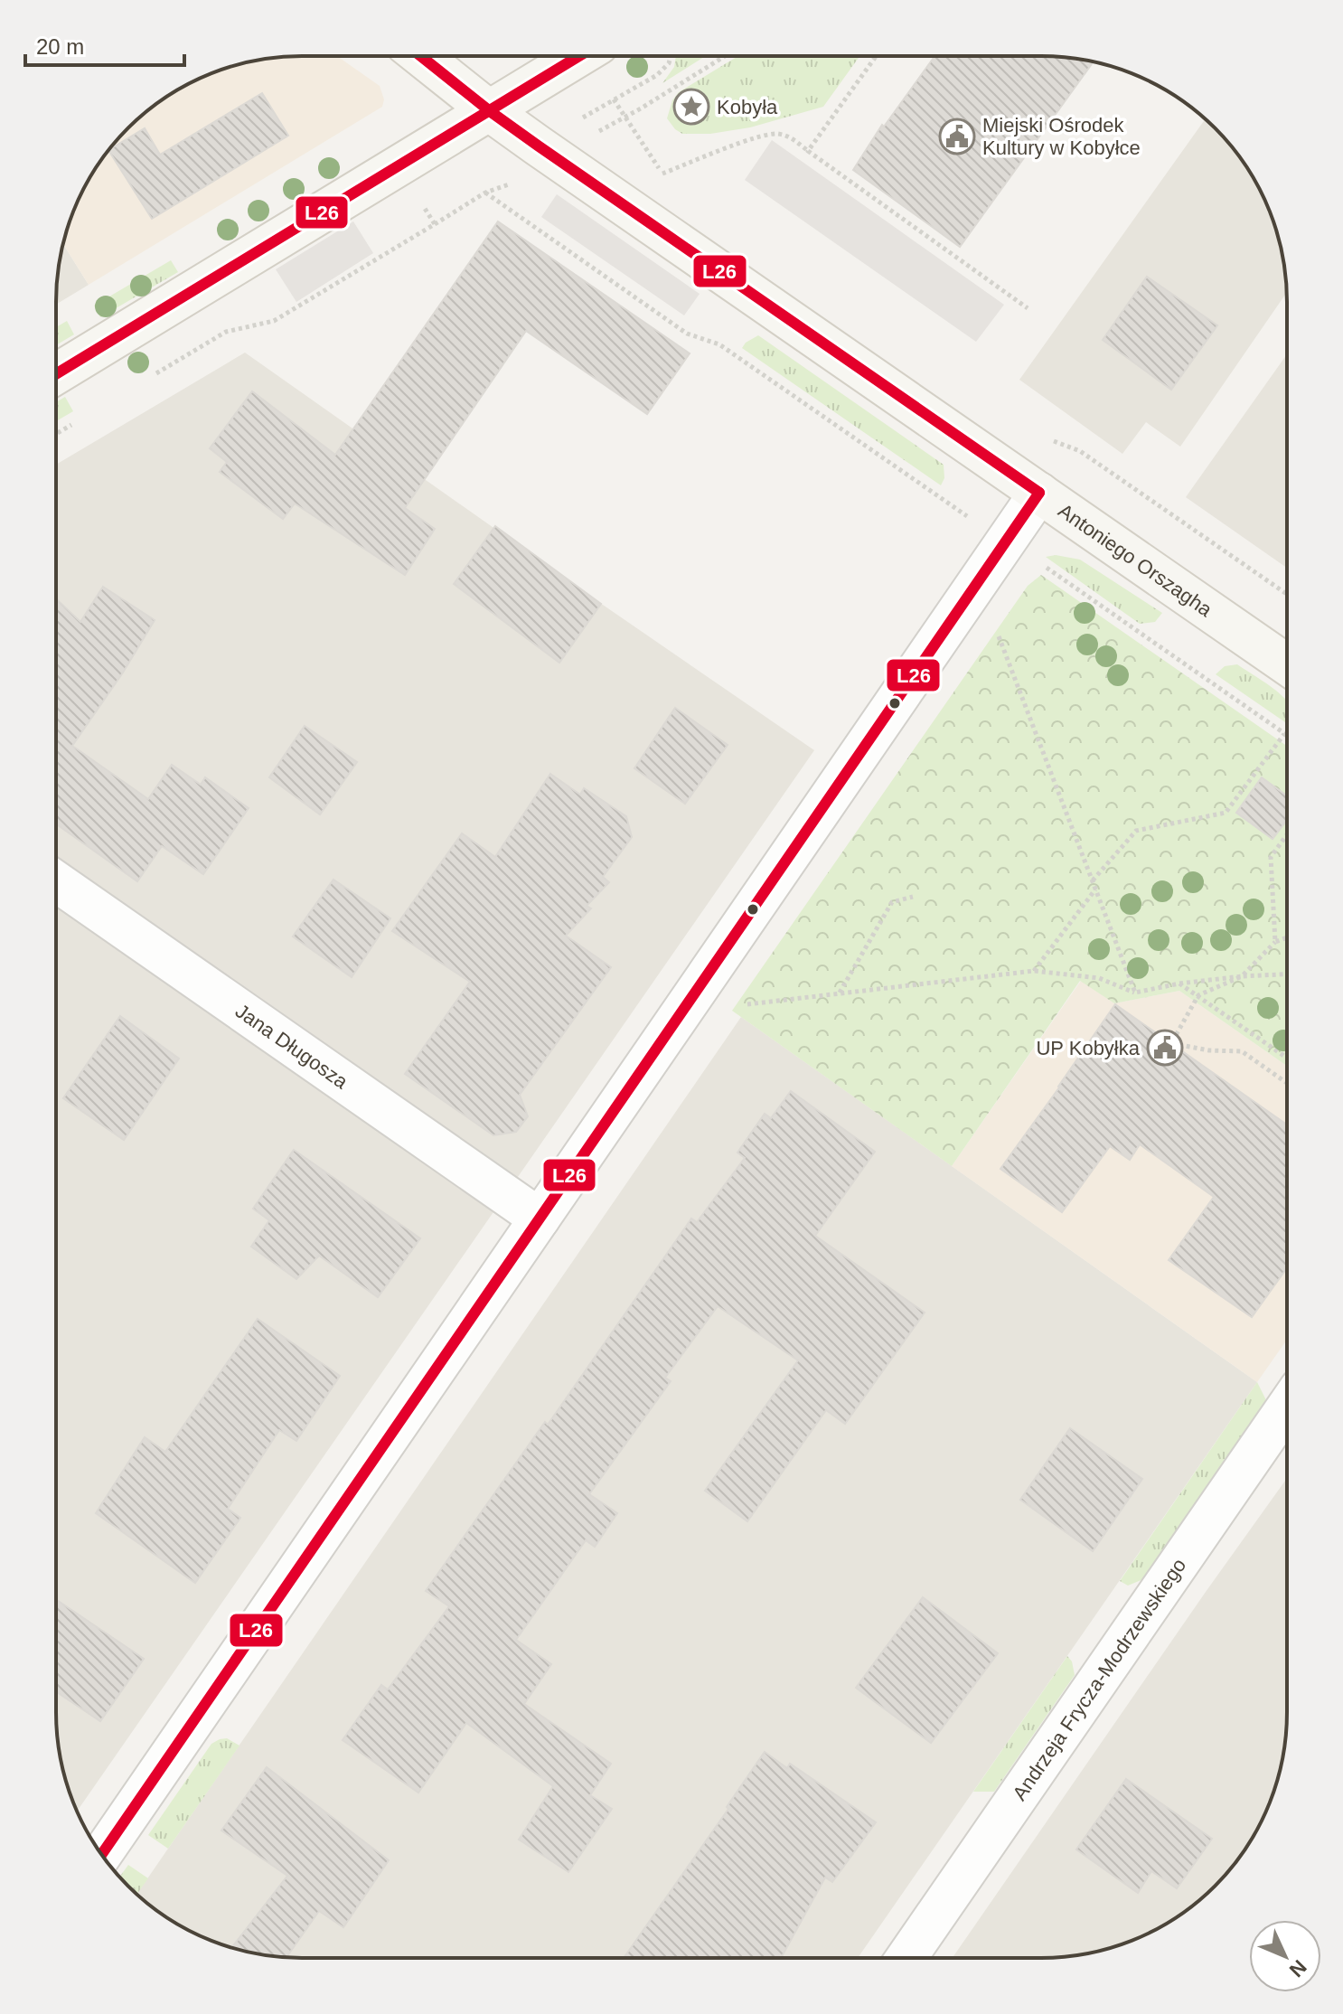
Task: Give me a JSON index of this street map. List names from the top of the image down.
{
  "streets": {
    "street": ["Antoniego Orszagha", "Jana Długosza", "Andrzeja Frycza-Modrzewskiego"]
  },
  "places": {
    "place": ["Kobyła"],
    "public building": ["Miejski Ośrodek Kultury w Kobyłce", "UP Kobyłka"]
  },
  "lines": ["transit line L26"],
  "scale_bar": "20 m",
  "north": "bottom right"
}
